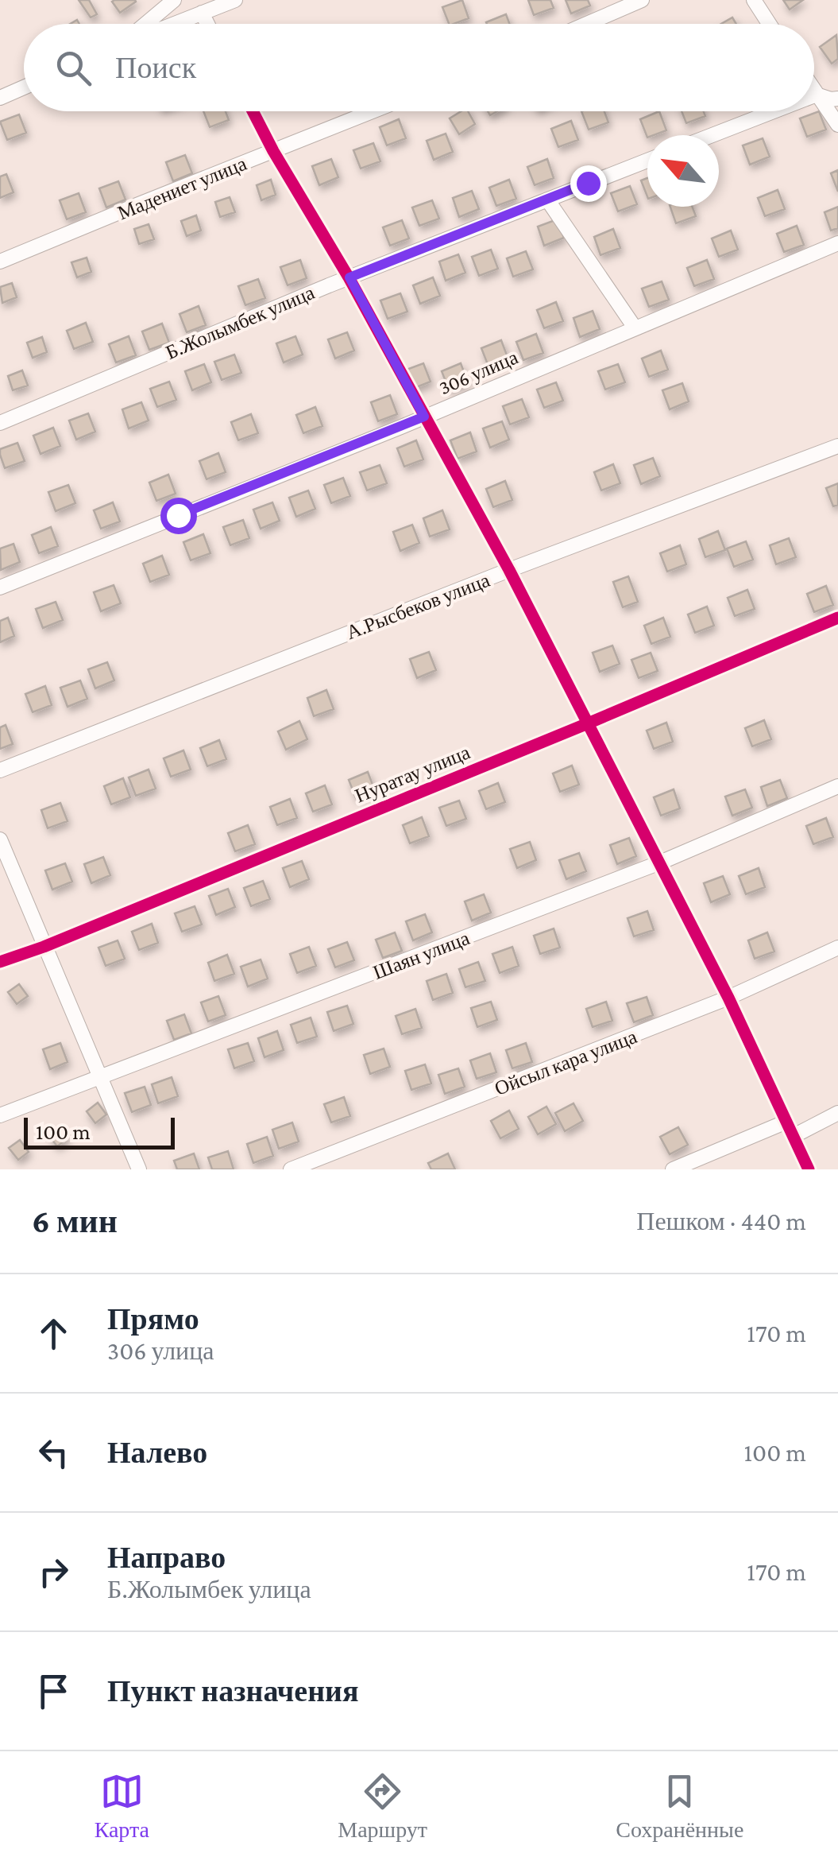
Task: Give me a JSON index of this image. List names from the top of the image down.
{
  "streets": {
    "street": [
      "Мадениет улица",
      "Б.Жолымбек улица",
      "306 улица",
      "А.Рысбеков улица",
      "Нуратау улица",
      "Шаян улица",
      "Ойсыл кара улица"
    ]
  },
  "scale_bar": "100 m",
  "north": "top left",
  "page": {
    "search": "Поиск",
    "scale": "100 m",
    "heading": ["6 мин", "Пешком · 440 m"],
    "list": [
      ["Прямо", "306 улица", "170 m"],
      ["Налево", "100 m"],
      ["Направо", "Б.Жолымбек улица", "170 m"],
      "Пункт назначения"
    ],
    "nav": ["Карта", "Маршрут", "Сохранённые"]
  }
}
